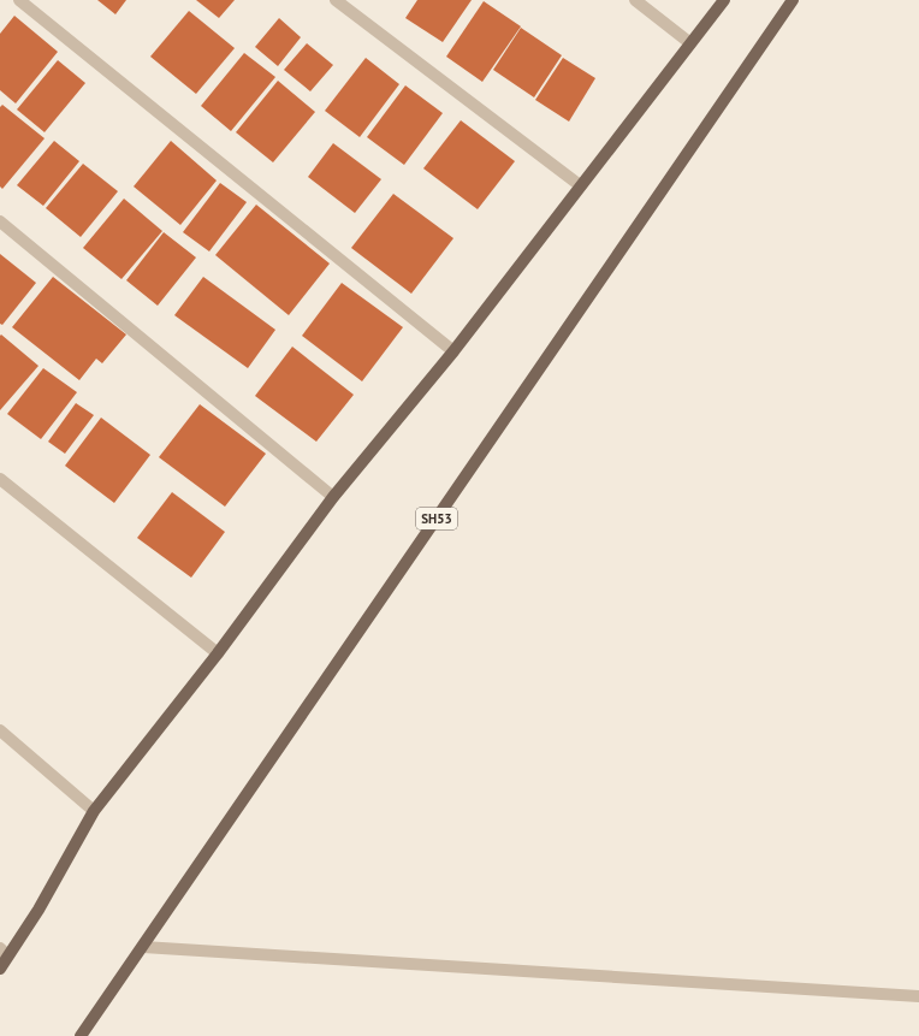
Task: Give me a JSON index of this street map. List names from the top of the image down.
{
  "streets": {
    "main road": ["SH53"]
  }
}
